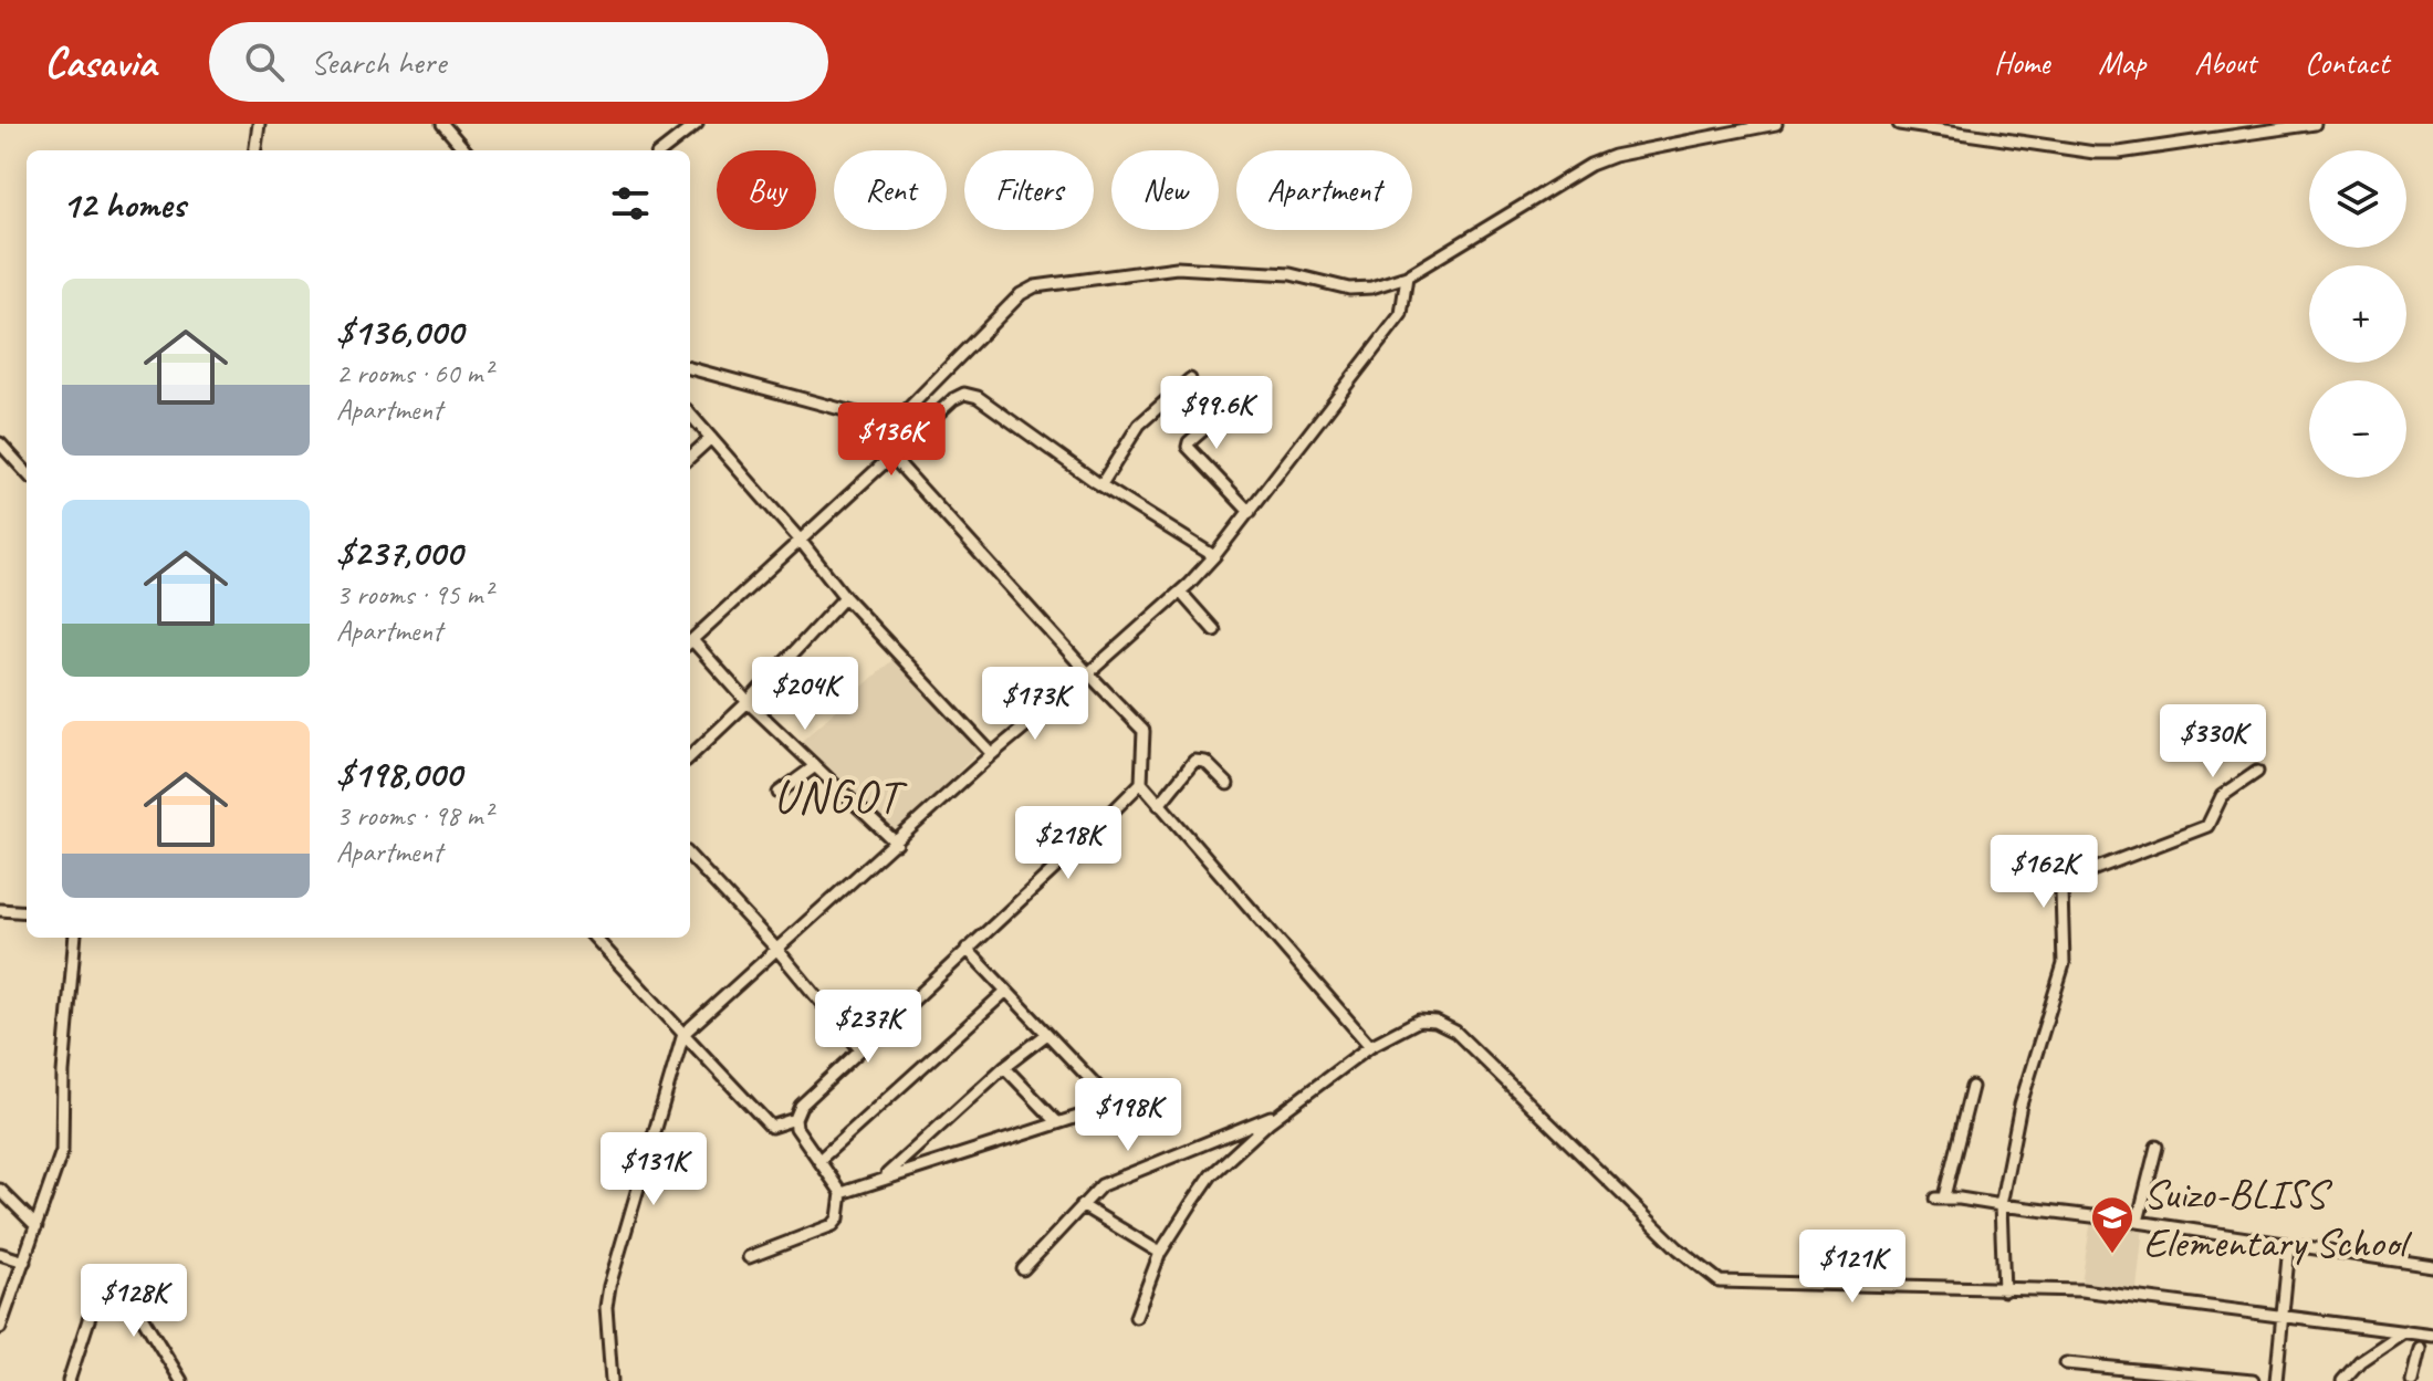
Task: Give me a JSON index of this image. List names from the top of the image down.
{
  "districts": ["UNGOT"],
  "places": {
    "school or university": ["Suizo-BLISS Elementary School"]
  },
  "page": {
    "header": "Casavia",
    "search": "Search here",
    "nav": [
      "Home",
      "Map",
      "About",
      "Contact"
    ],
    "map_buttons": ["+", "−"],
    "chip": [
      "Buy",
      "Rent",
      "Filters",
      "New",
      "Apartment"
    ],
    "heading": "12 homes",
    "list": [
      {
        "name": "$136,000",
        "note": "2 rooms · 60 m² · Apartment"
      },
      {
        "name": "$237,000",
        "note": "3 rooms · 95 m² · Apartment"
      },
      {
        "name": "$198,000",
        "note": "3 rooms · 98 m² · Apartment"
      }
    ],
    "price": [
      "$99.6K",
      "$136K",
      "$204K",
      "$173K",
      "$330K",
      "$218K",
      "$162K",
      "$237K",
      "$198K",
      "$131K",
      "$121K",
      "$128K"
    ]
  }
}
